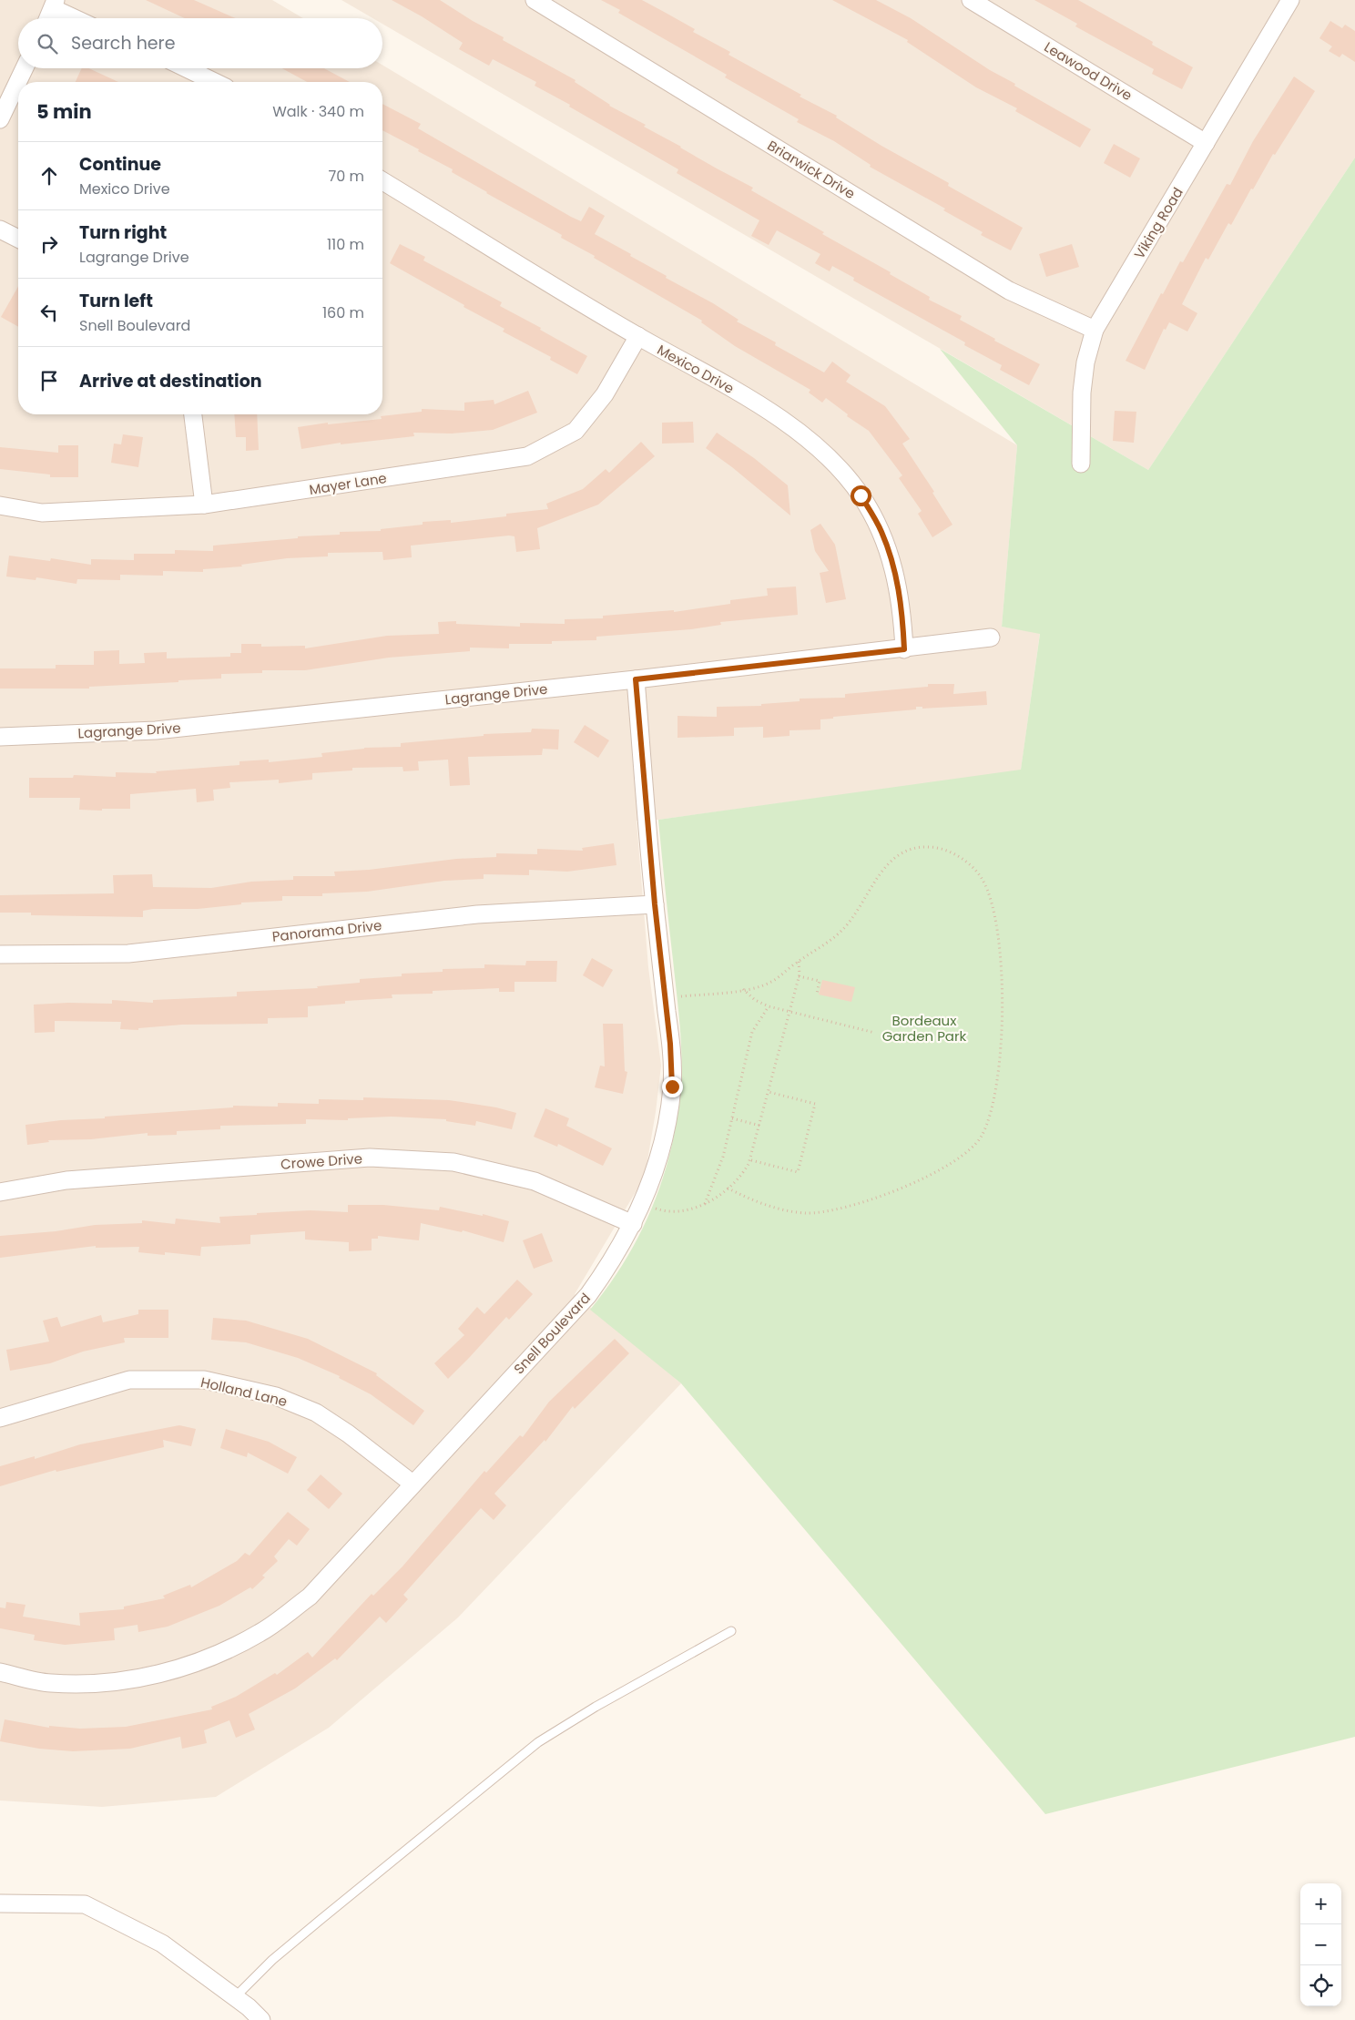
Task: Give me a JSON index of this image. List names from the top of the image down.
{
  "streets": {
    "street": [
      "Leawood Drive",
      "Briarwick Drive",
      "Viking Road",
      "Mexico Drive",
      "Mayer Lane",
      "Lagrange Drive",
      "Panorama Drive",
      "Crowe Drive",
      "Snell Boulevard",
      "Holland Lane"
    ]
  },
  "crossings": [
    ["Leawood Drive", "Viking Road"],
    ["Briarwick Drive", "Viking Road"],
    ["Mexico Drive", "Mayer Lane"],
    ["Mexico Drive", "Lagrange Drive"],
    ["Lagrange Drive", "Snell Boulevard"],
    ["Panorama Drive", "Snell Boulevard"],
    ["Crowe Drive", "Snell Boulevard"],
    ["Snell Boulevard", "Holland Lane"]
  ],
  "parks": ["Bordeaux Garden Park"],
  "page": {
    "search": "Search here",
    "heading": ["5 min", "Walk · 340 m"],
    "list": [
      ["Continue", "Mexico Drive", "70 m"],
      ["Turn right", "Lagrange Drive", "110 m"],
      ["Turn left", "Snell Boulevard", "160 m"],
      "Arrive at destination"
    ],
    "map_buttons": ["+", "−"]
  }
}
